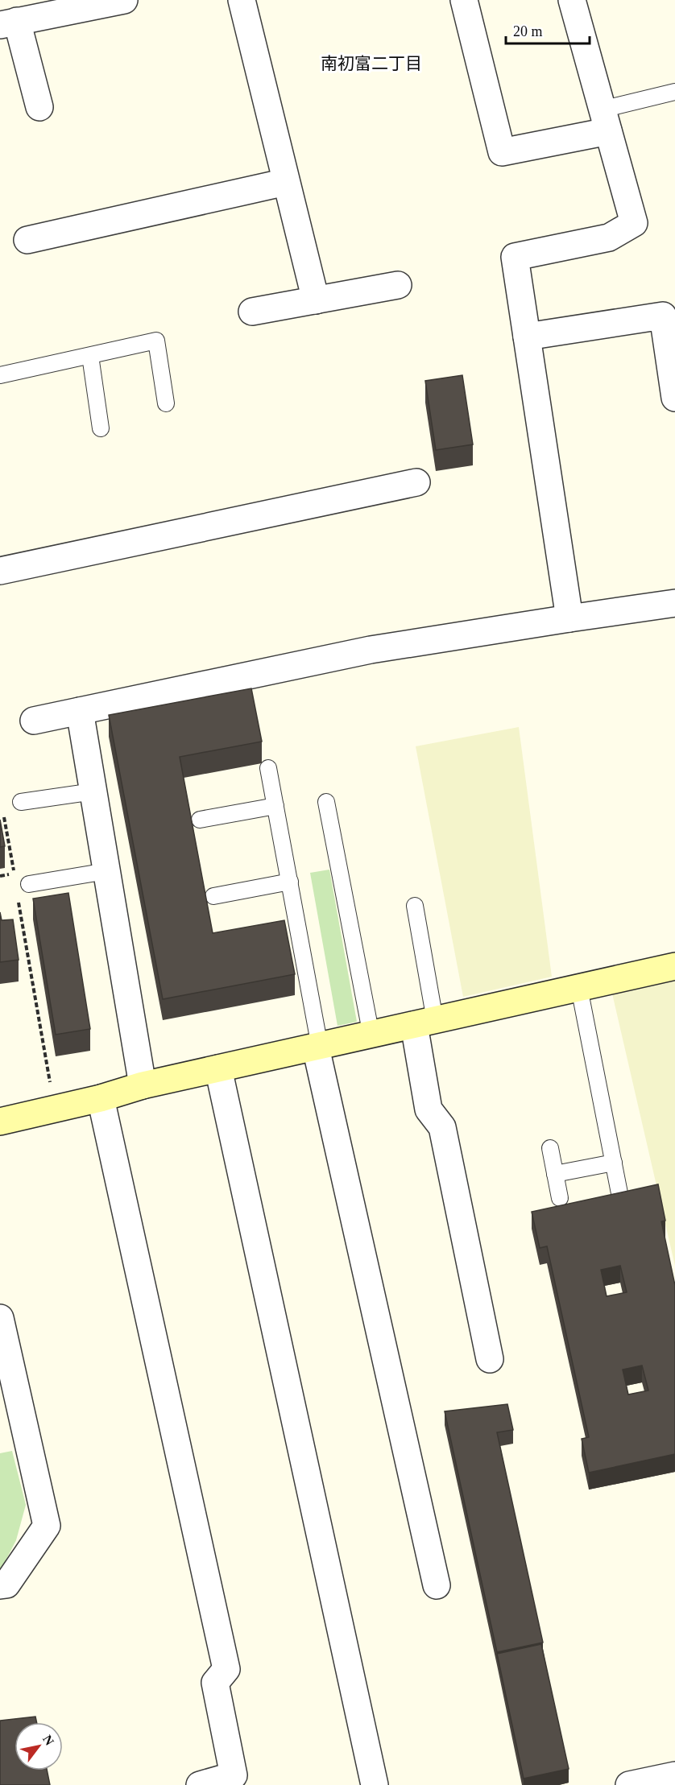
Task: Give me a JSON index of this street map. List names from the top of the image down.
{
  "districts": ["南初富二丁目"],
  "scale_bar": "20 m",
  "north": "top right"
}
